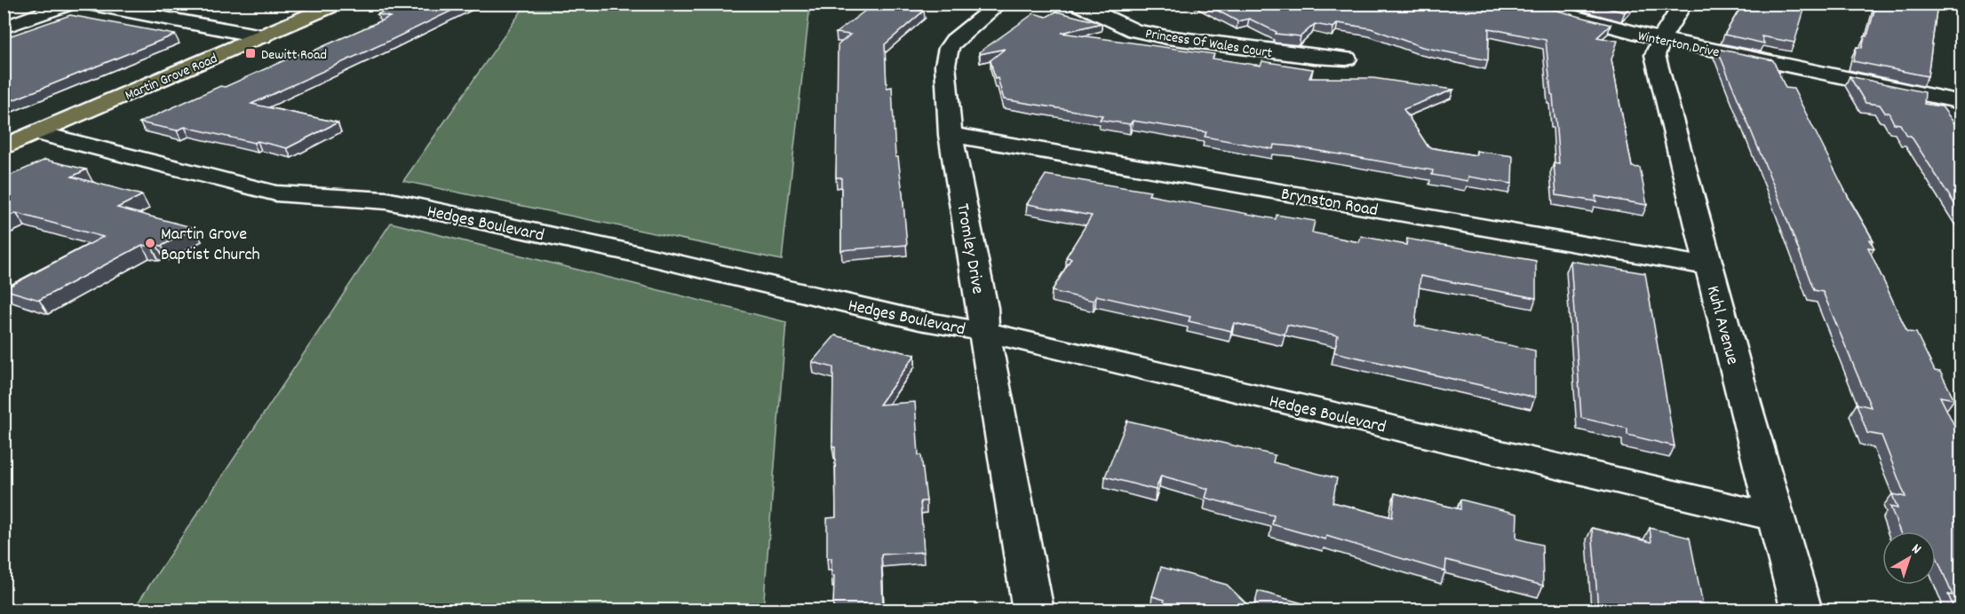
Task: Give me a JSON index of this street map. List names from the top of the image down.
{
  "streets": {
    "main road": ["Martin Grove Road"],
    "street": [
      "Princess Of Wales Court",
      "Winterton Drive",
      "Brynston Road",
      "Hedges Boulevard",
      "Tromley Drive",
      "Kuhl Avenue"
    ]
  },
  "crossings": [
    ["Winterton Drive", "Kuhl Avenue"],
    ["Martin Grove Road", "Hedges Boulevard"],
    ["Brynston Road", "Tromley Drive"],
    ["Brynston Road", "Kuhl Avenue"],
    ["Hedges Boulevard", "Tromley Drive"],
    ["Hedges Boulevard", "Kuhl Avenue"]
  ],
  "places": {
    "transit": ["Dewitt Road"],
    "other": ["Martin Grove Baptist Church"]
  },
  "north": "top right"
}
